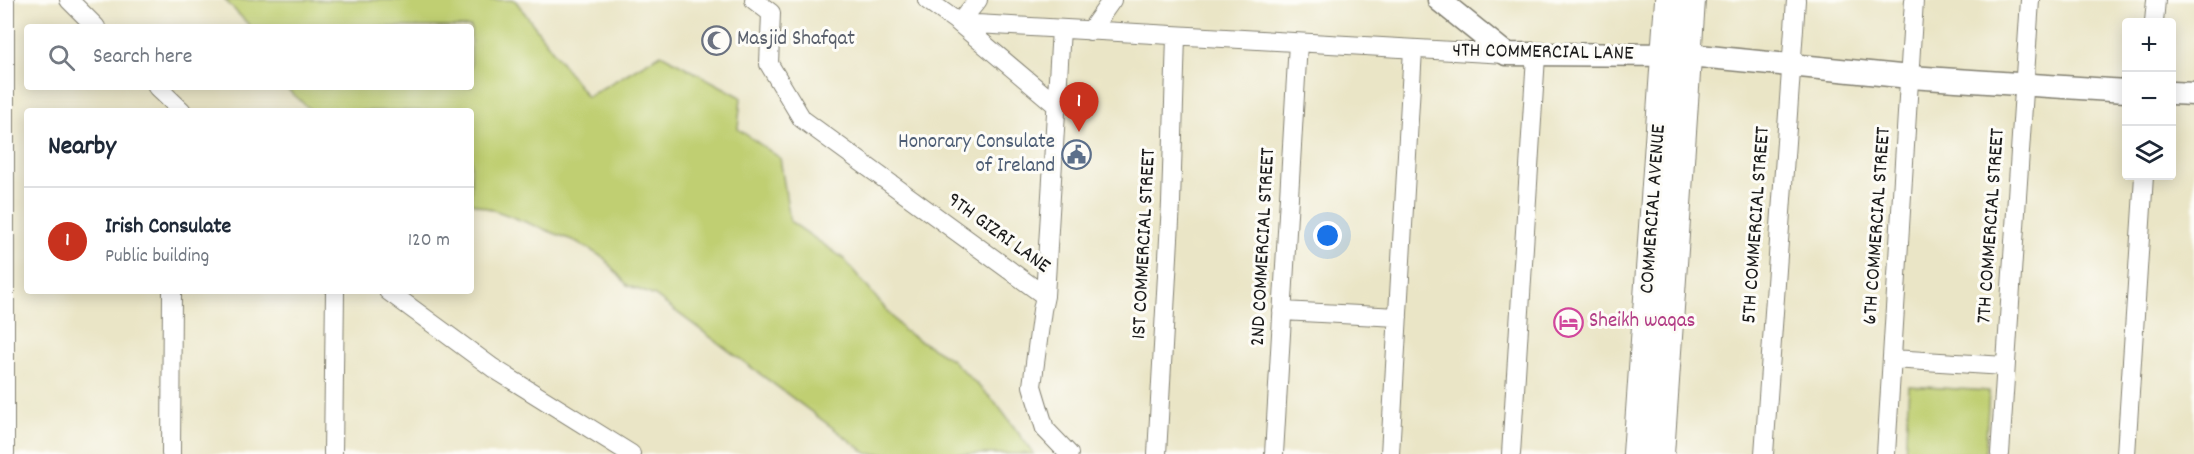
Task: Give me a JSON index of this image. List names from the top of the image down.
{
  "streets": {
    "main road": ["COMMERCIAL AVENUE"],
    "street": [
      "4TH COMMERCIAL LANE",
      "5TH COMMERCIAL STREET",
      "6TH COMMERCIAL STREET",
      "7TH COMMERCIAL STREET",
      "9TH GIZRI LANE",
      "1ST COMMERCIAL STREET",
      "2ND COMMERCIAL STREET"
    ]
  },
  "crossings": [
    ["4TH COMMERCIAL LANE", "COMMERCIAL AVENUE"],
    ["4TH COMMERCIAL LANE", "5TH COMMERCIAL STREET"],
    ["4TH COMMERCIAL LANE", "6TH COMMERCIAL STREET"],
    ["4TH COMMERCIAL LANE", "7TH COMMERCIAL STREET"],
    ["4TH COMMERCIAL LANE", "1ST COMMERCIAL STREET"],
    ["4TH COMMERCIAL LANE", "2ND COMMERCIAL STREET"]
  ],
  "places": {
    "mosque": ["Masjid Shafqat"],
    "public building": ["Honorary Consulate of Ireland"],
    "hotel": ["Sheikh waqas"]
  },
  "page": {
    "map_buttons": ["+", "−"],
    "search": "Search here",
    "pins": "1",
    "heading": "Nearby",
    "list": [
      {
        "mark": "1",
        "name": "Irish Consulate",
        "note": "Public building",
        "value": "120 m"
      }
    ]
  }
}
